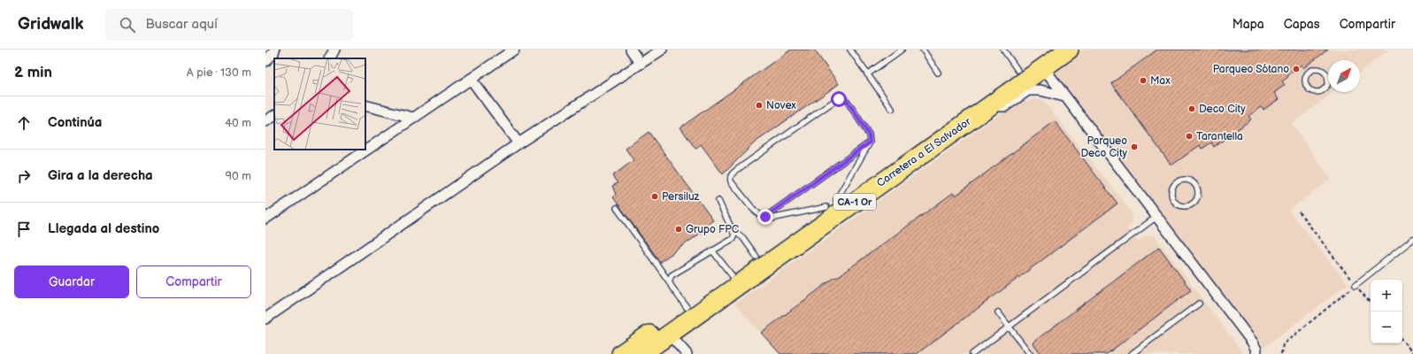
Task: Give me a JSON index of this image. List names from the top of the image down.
{
  "streets": {
    "highway": ["Carretera a El Salvador", "CA-1 Or"]
  },
  "places": [
    "Parqueo Sótano",
    "Max",
    "Novex",
    "Deco City",
    "Tarantella",
    "Parqueo Deco City",
    "Persiluz",
    "Grupo FPC"
  ],
  "north": "top right",
  "page": {
    "header": "Gridwalk",
    "search": "Buscar aquí",
    "nav": ["Mapa", "Capas", "Compartir"],
    "heading": ["2 min", "A pie · 130 m"],
    "list": [
      ["Continúa", "40 m"],
      ["Gira a la derecha", "90 m"],
      "Llegada al destino"
    ],
    "buttons": ["Guardar", "Compartir"],
    "map_buttons": ["+", "−"]
  }
}
